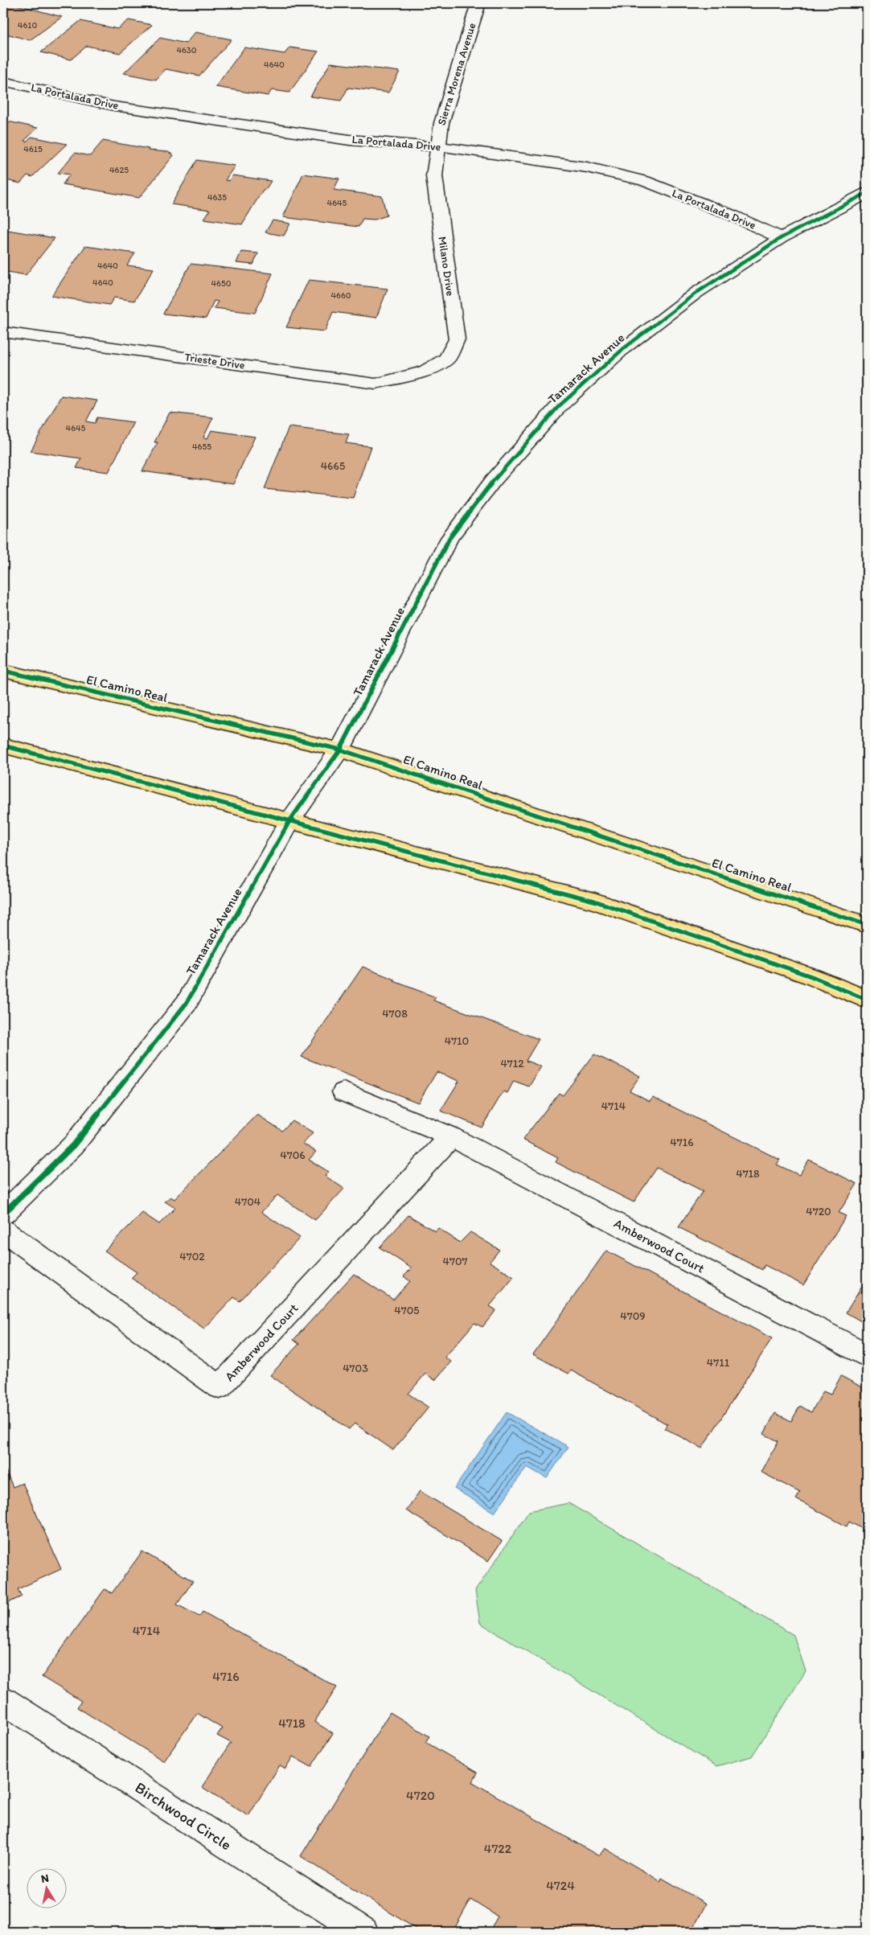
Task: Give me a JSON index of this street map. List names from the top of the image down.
{
  "streets": {
    "main road": ["El Camino Real"],
    "street": [
      "Sierra Morena Avenue",
      "La Portalada Drive",
      "Milano Drive",
      "Trieste Drive",
      "Tamarack Avenue",
      "Amberwood Court",
      "Birchwood Circle"
    ]
  },
  "crossings": [
    ["Sierra Morena Avenue", "La Portalada Drive"],
    ["Sierra Morena Avenue", "Milano Drive"],
    ["La Portalada Drive", "Milano Drive"],
    ["La Portalada Drive", "Tamarack Avenue"],
    ["Milano Drive", "Trieste Drive"],
    ["Tamarack Avenue", "El Camino Real"]
  ],
  "house_numbers": [
    "4610",
    "4630",
    "4640",
    "4615",
    "4625",
    "4635",
    "4645",
    "4640",
    "4640",
    "4650",
    "4660",
    "4645",
    "4655",
    "4665",
    "4708",
    "4710",
    "4712",
    "4714",
    "4716",
    "4706",
    "4718",
    "4704",
    "4720",
    "4702",
    "4707",
    "4705",
    "4709",
    "4711",
    "4703",
    "4714",
    "4716",
    "4718",
    "4720",
    "4722",
    "4724"
  ],
  "north": "top"
}
